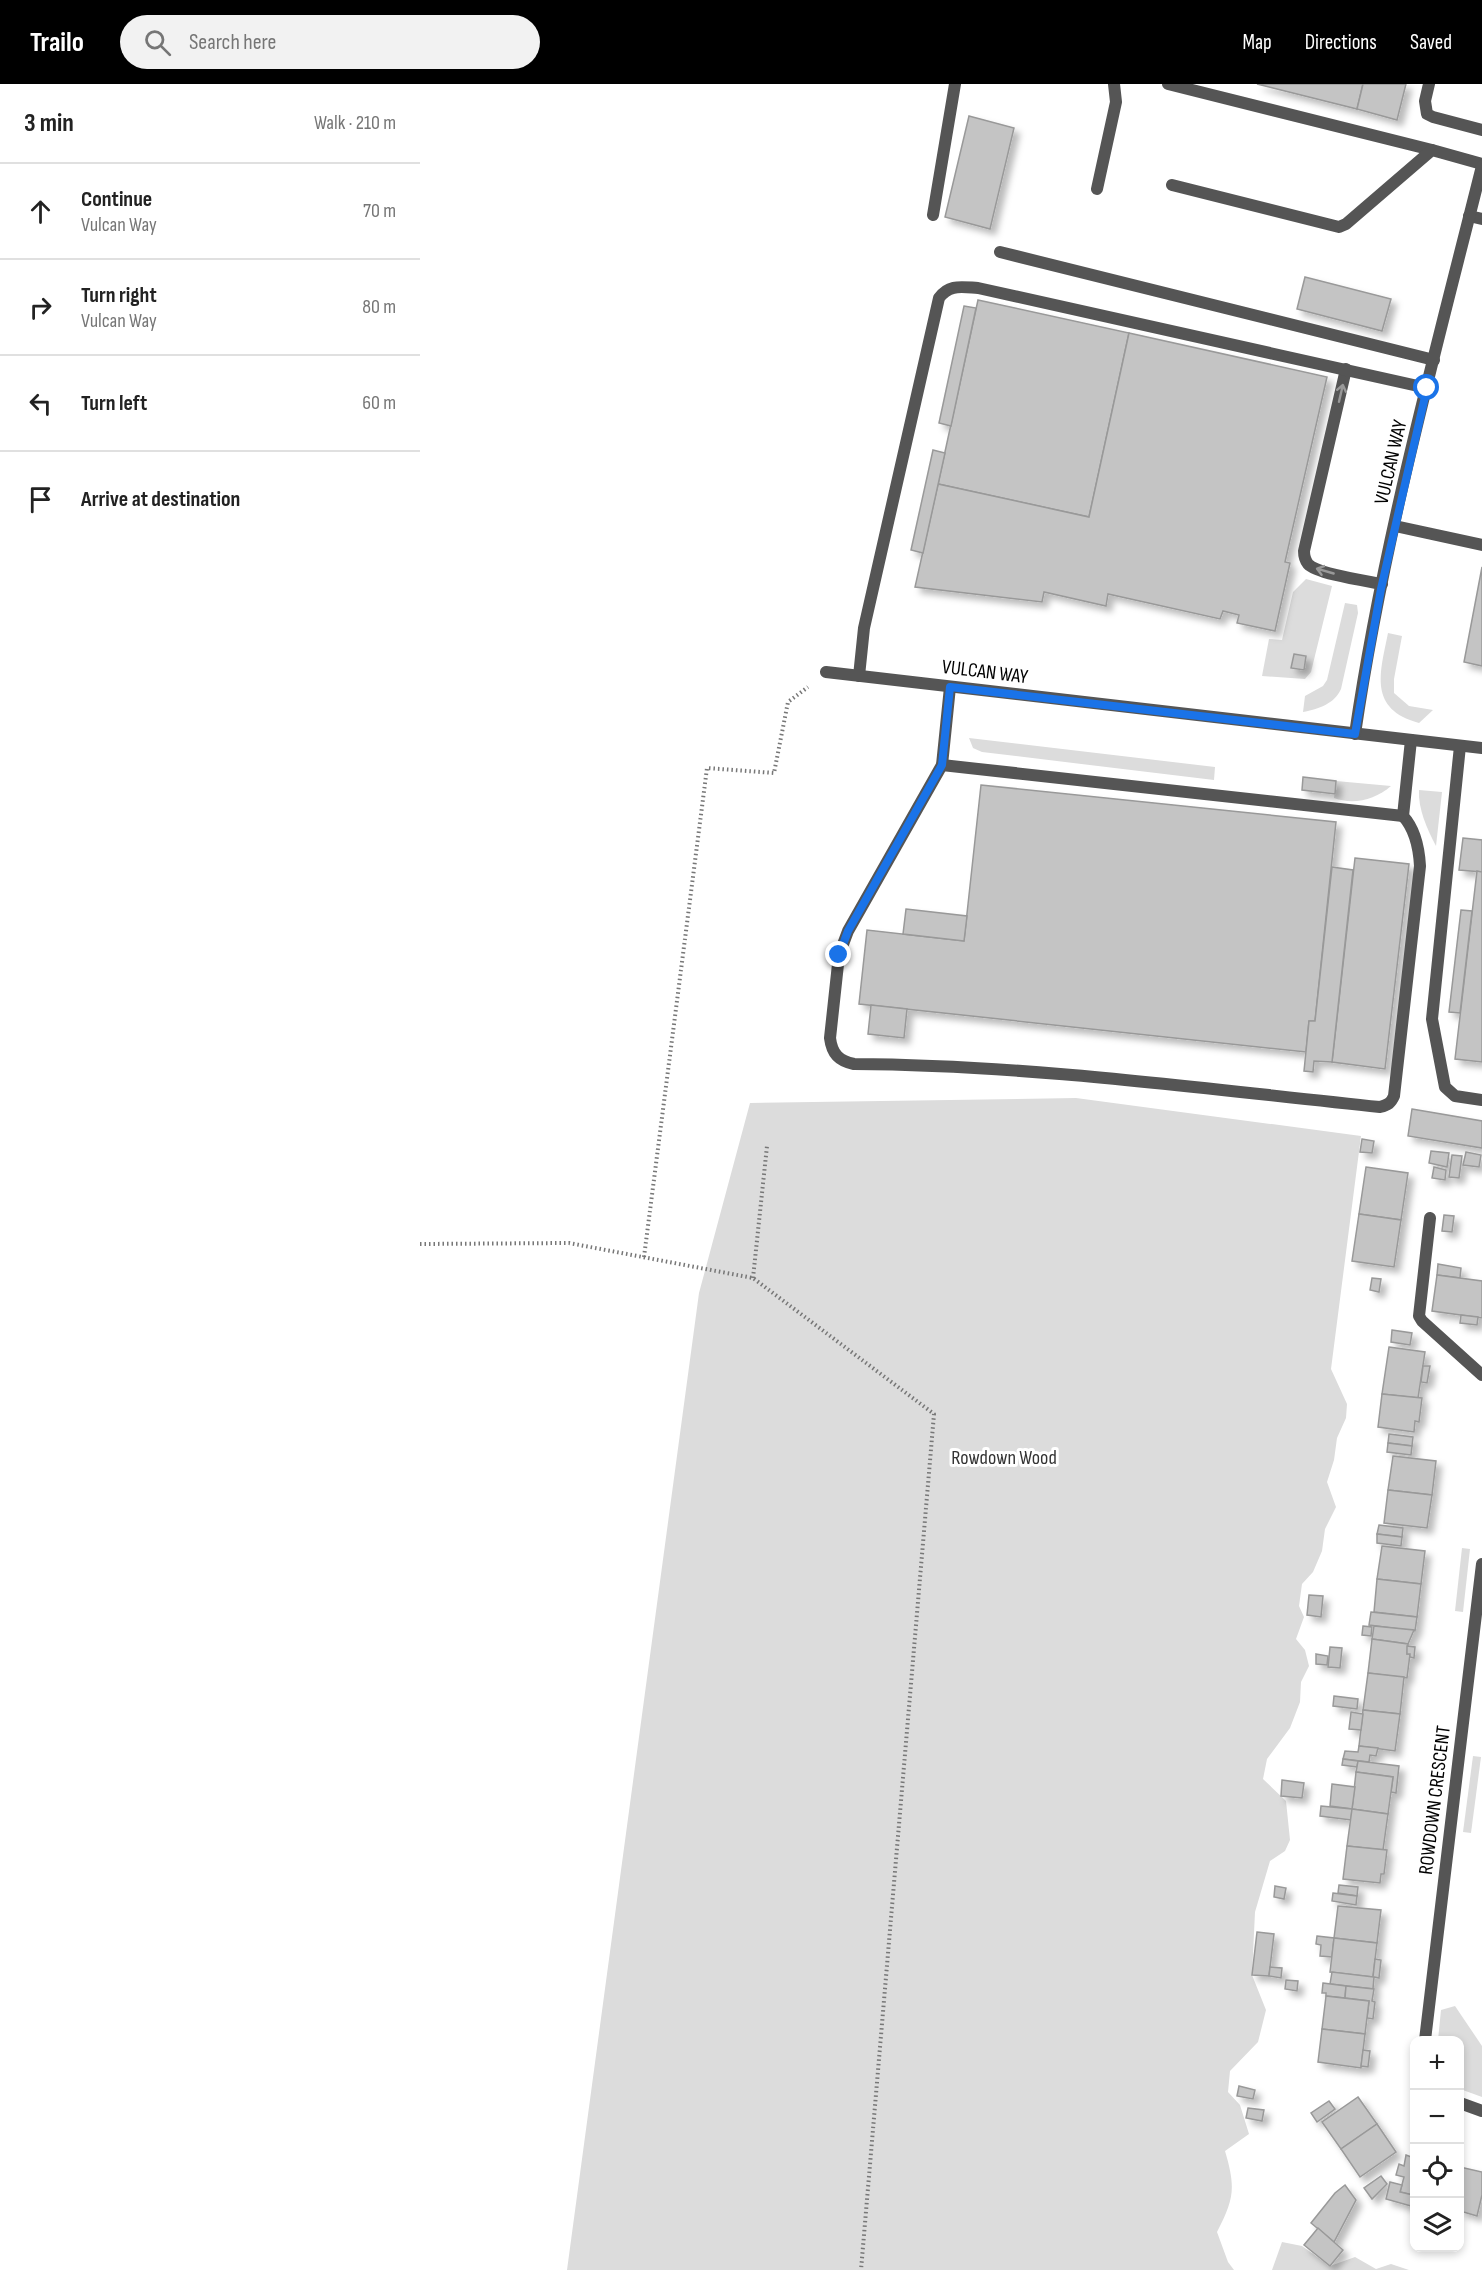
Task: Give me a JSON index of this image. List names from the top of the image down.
{
  "streets": {
    "street": ["VULCAN WAY", "ROWDOWN CRESCENT"]
  },
  "parks": ["Rowdown Wood"],
  "page": {
    "header": "Trailo",
    "search": "Search here",
    "nav": ["Map", "Directions", "Saved"],
    "heading": ["3 min", "Walk · 210 m"],
    "list": [
      ["Continue", "Vulcan Way", "70 m"],
      ["Turn right", "Vulcan Way", "80 m"],
      ["Turn left", "60 m"],
      "Arrive at destination"
    ],
    "map_buttons": ["+", "−"]
  }
}
